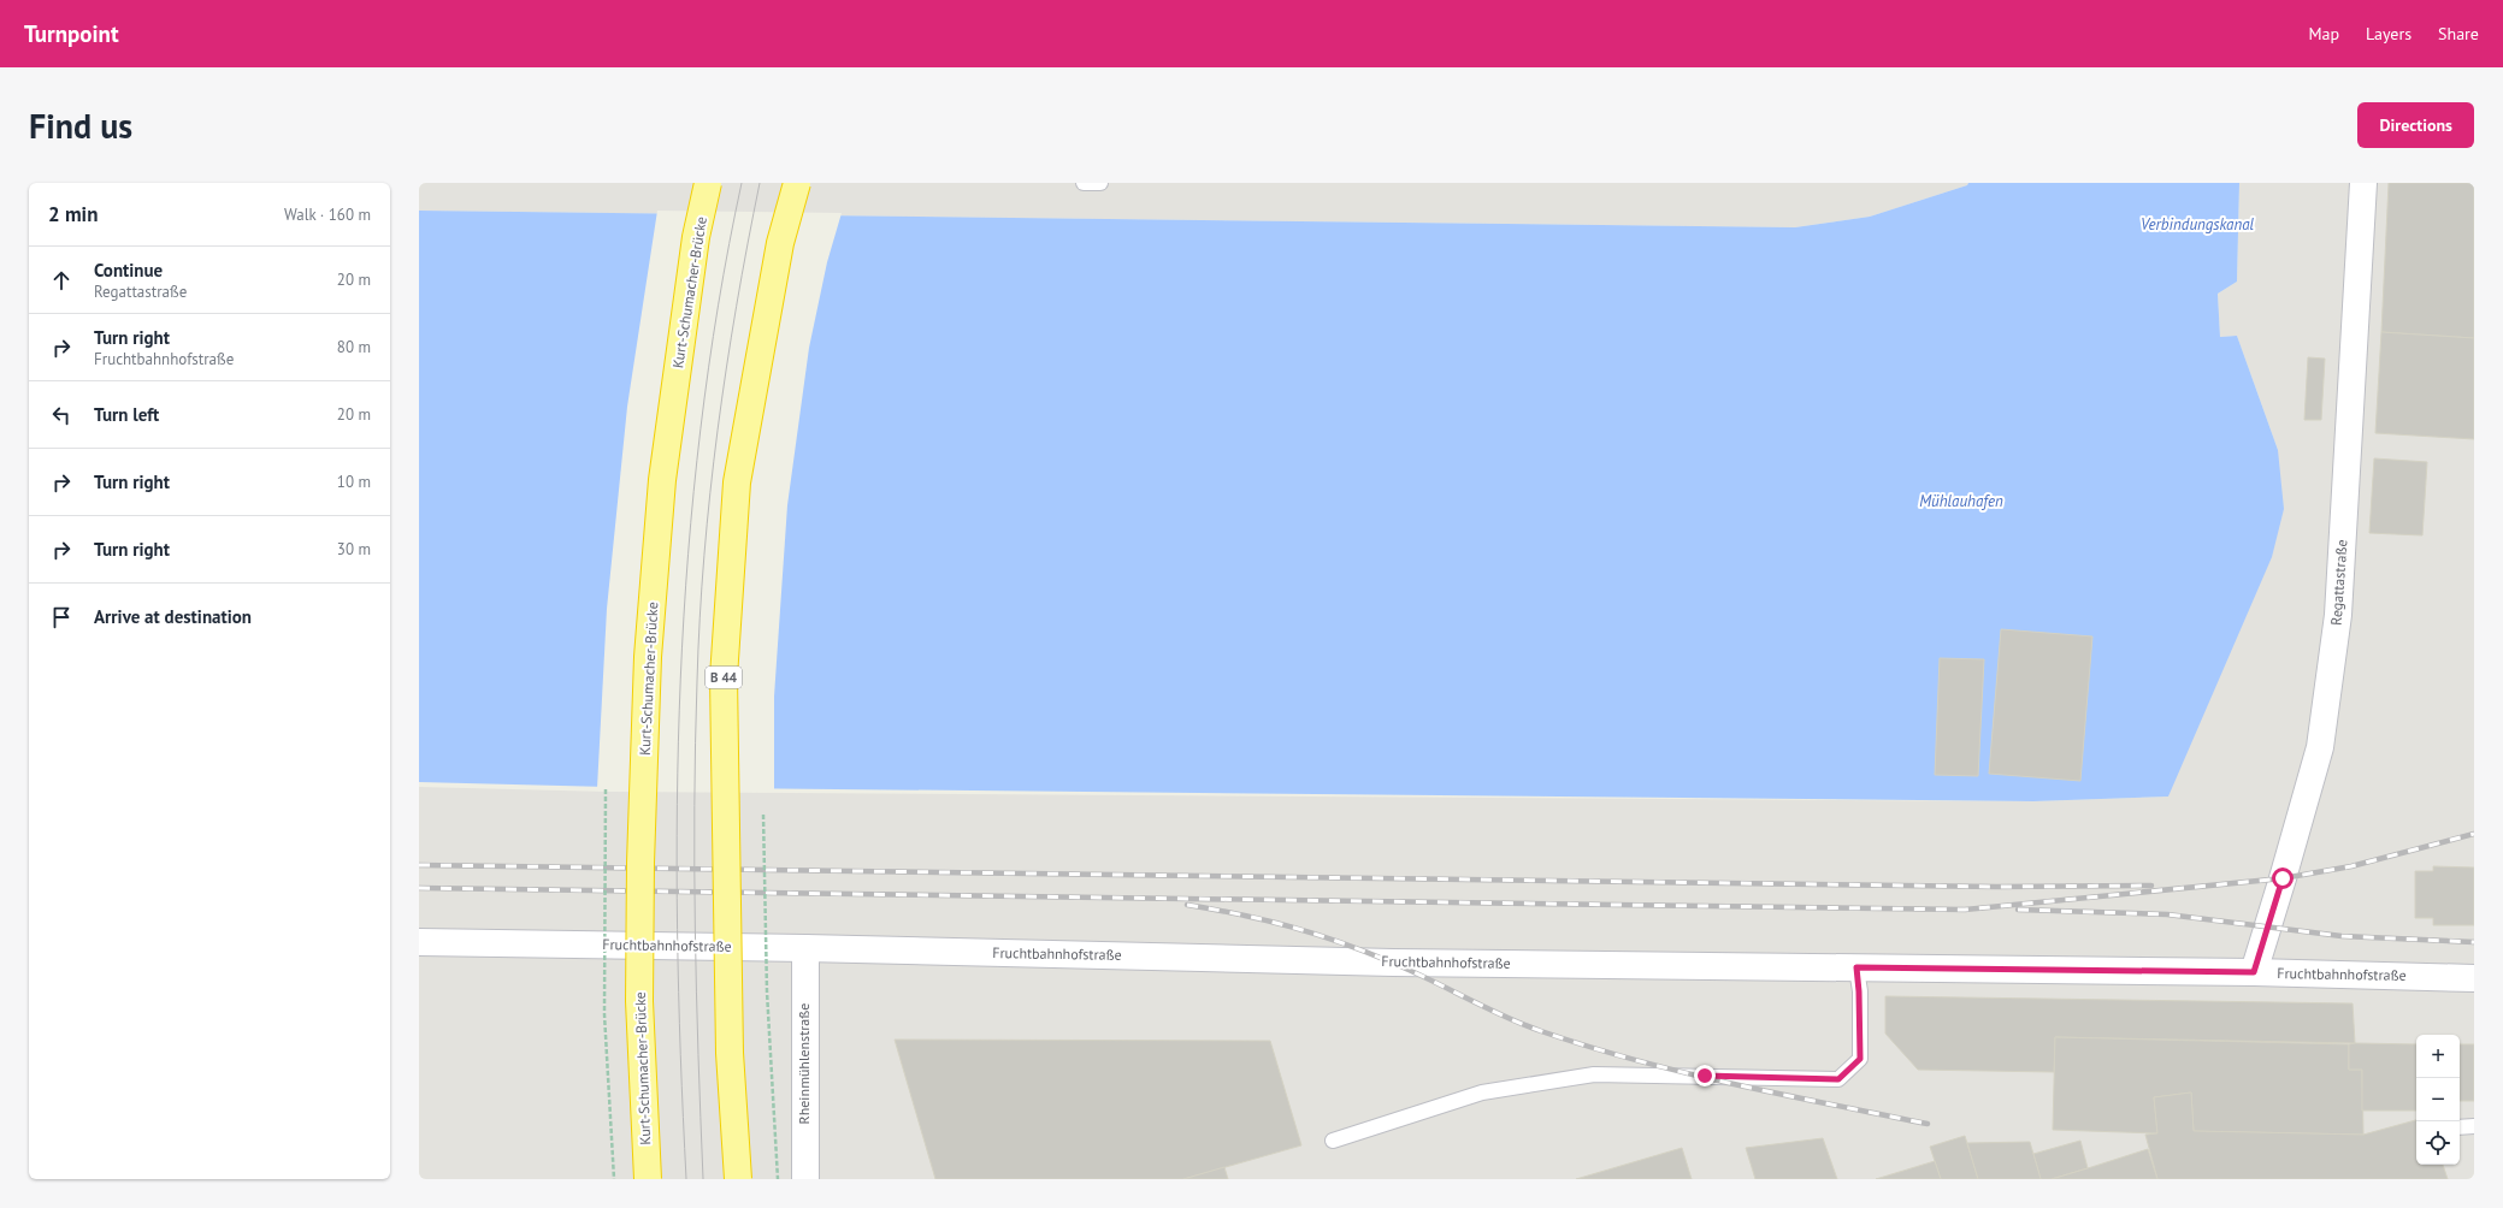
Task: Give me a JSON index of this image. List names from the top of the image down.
{
  "streets": {
    "highway": ["Kurt-Schumacher-Brücke", "B 44"],
    "street": ["Regattastraße", "Fruchtbahnhofstraße", "Rheinmühlenstraße"]
  },
  "crossings": [
    ["Regattastraße", "Fruchtbahnhofstraße"],
    ["Fruchtbahnhofstraße", "Rheinmühlenstraße"]
  ],
  "water": ["Verbindungskanal", "Mühlauhafen"],
  "page": {
    "header": "Turnpoint",
    "nav": ["Map", "Layers", "Share"],
    "buttons": "Directions",
    "title": "Find us",
    "heading": ["2 min", "Walk · 160 m"],
    "list": [
      ["Continue", "Regattastraße", "20 m"],
      ["Turn right", "Fruchtbahnhofstraße", "80 m"],
      ["Turn left", "20 m"],
      ["Turn right", "10 m"],
      ["Turn right", "30 m"],
      "Arrive at destination"
    ],
    "map_buttons": ["+", "−"]
  }
}
